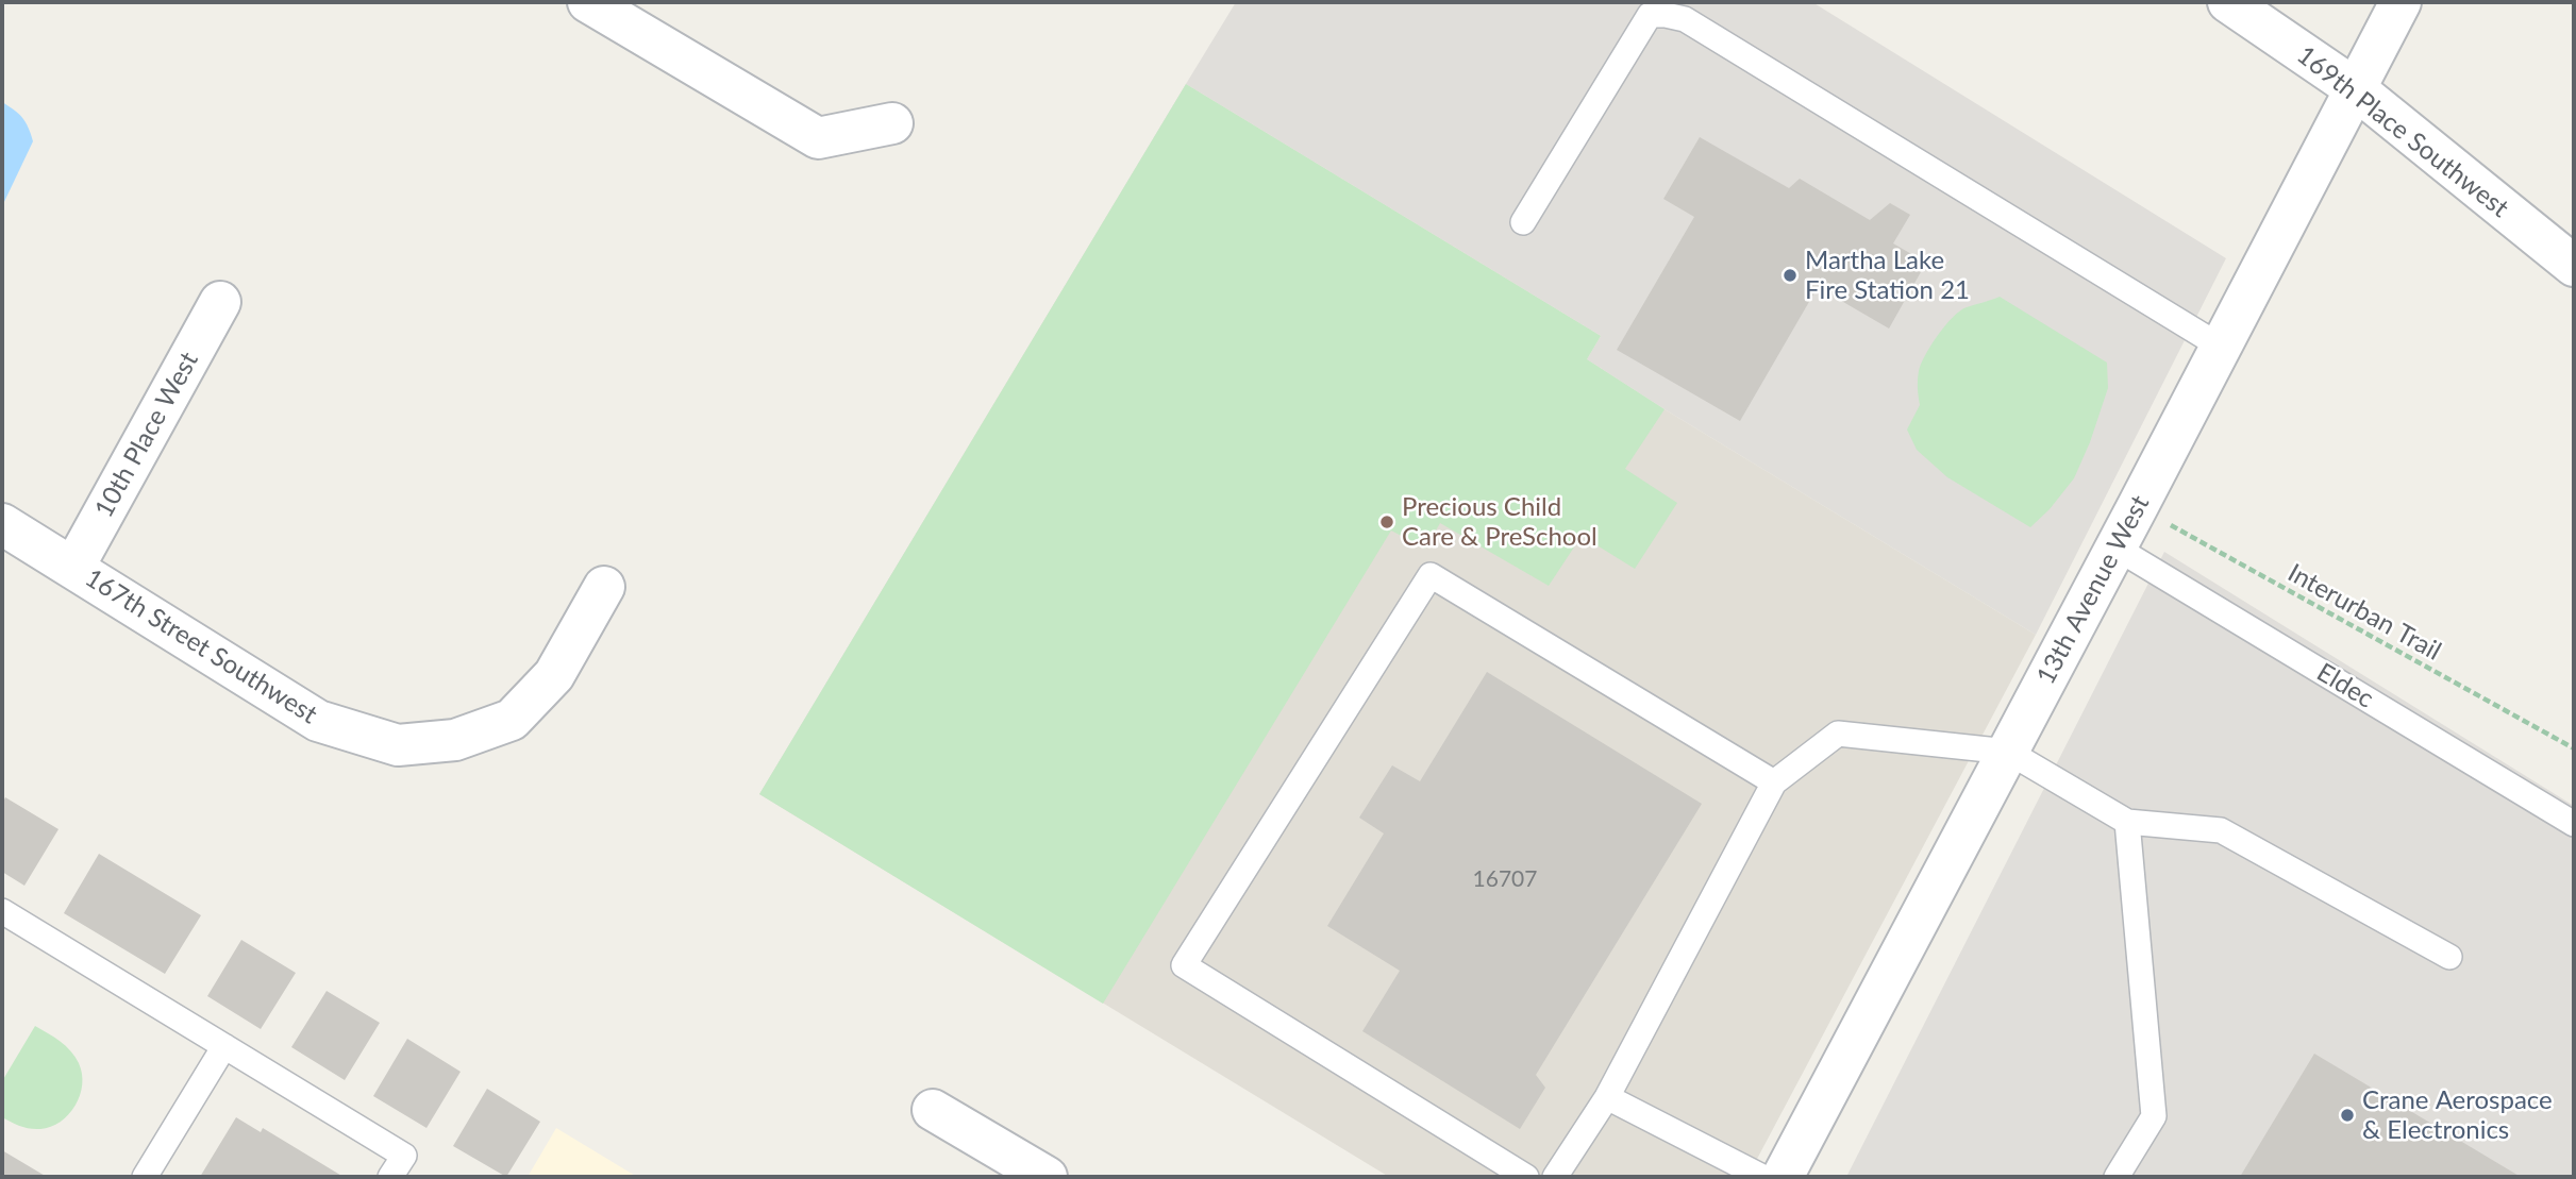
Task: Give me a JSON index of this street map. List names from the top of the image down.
{
  "streets": {
    "street": [
      "169th Place Southwest",
      "10th Place West",
      "13th Avenue West",
      "167th Street Southwest"
    ],
    "lane": ["Eldec"],
    "path": ["Interurban Trail"]
  },
  "crossings": [
    ["169th Place Southwest", "13th Avenue West"],
    ["10th Place West", "167th Street Southwest"],
    ["13th Avenue West", "Interurban Trail"],
    ["13th Avenue West", "Eldec"]
  ],
  "places": ["Martha Lake Fire Station 21", "Precious Child Care & PreSchool", "Crane Aerospace & Electronics"],
  "house_numbers": ["16707"]
}
